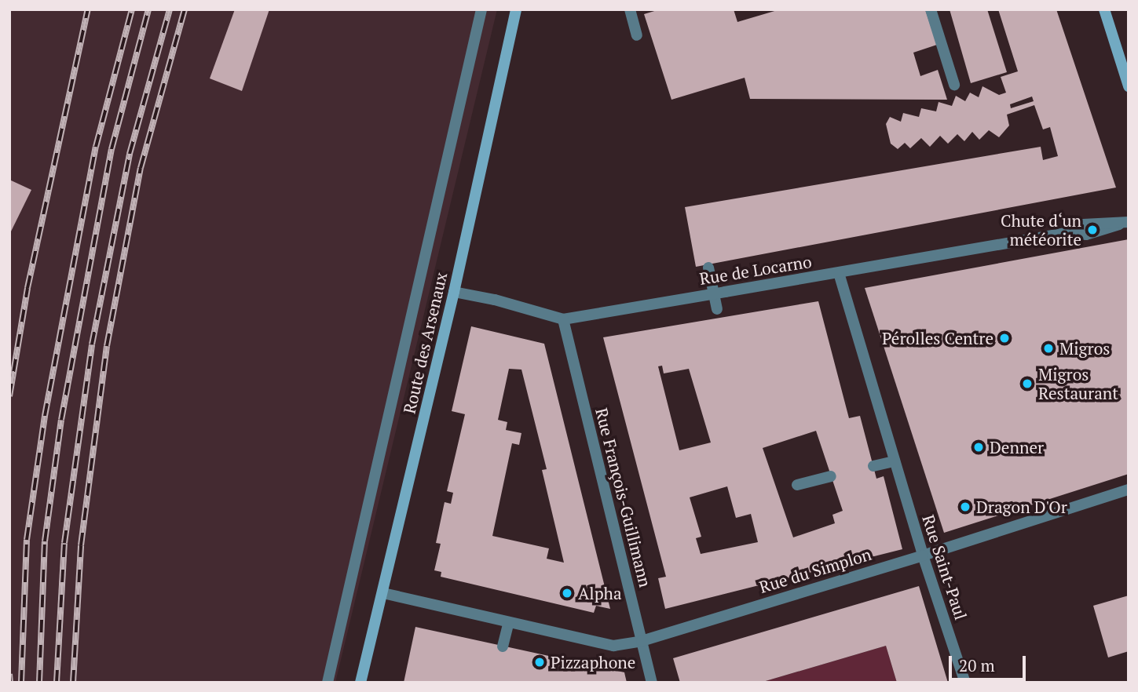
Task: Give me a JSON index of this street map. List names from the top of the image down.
{
  "streets": {
    "main road": ["Route des Arsenaux"],
    "street": [
      "Rue de Locarno",
      "Rue François-Guillimann",
      "Rue Saint-Paul",
      "Rue du Simplon"
    ]
  },
  "crossings": [
    ["Rue de Locarno", "Route des Arsenaux"],
    ["Rue de Locarno", "Rue François-Guillimann"],
    ["Rue de Locarno", "Rue Saint-Paul"],
    ["Route des Arsenaux", "Rue du Simplon"],
    ["Rue François-Guillimann", "Rue du Simplon"],
    ["Rue Saint-Paul", "Rue du Simplon"]
  ],
  "places": [
    "Chute d‘un météorite",
    "Pérolles Centre",
    "Migros",
    "Migros Restaurant",
    "Denner",
    "Dragon D'Or",
    "Alpha",
    "Pizzaphone"
  ],
  "scale_bar": "20 m"
}
